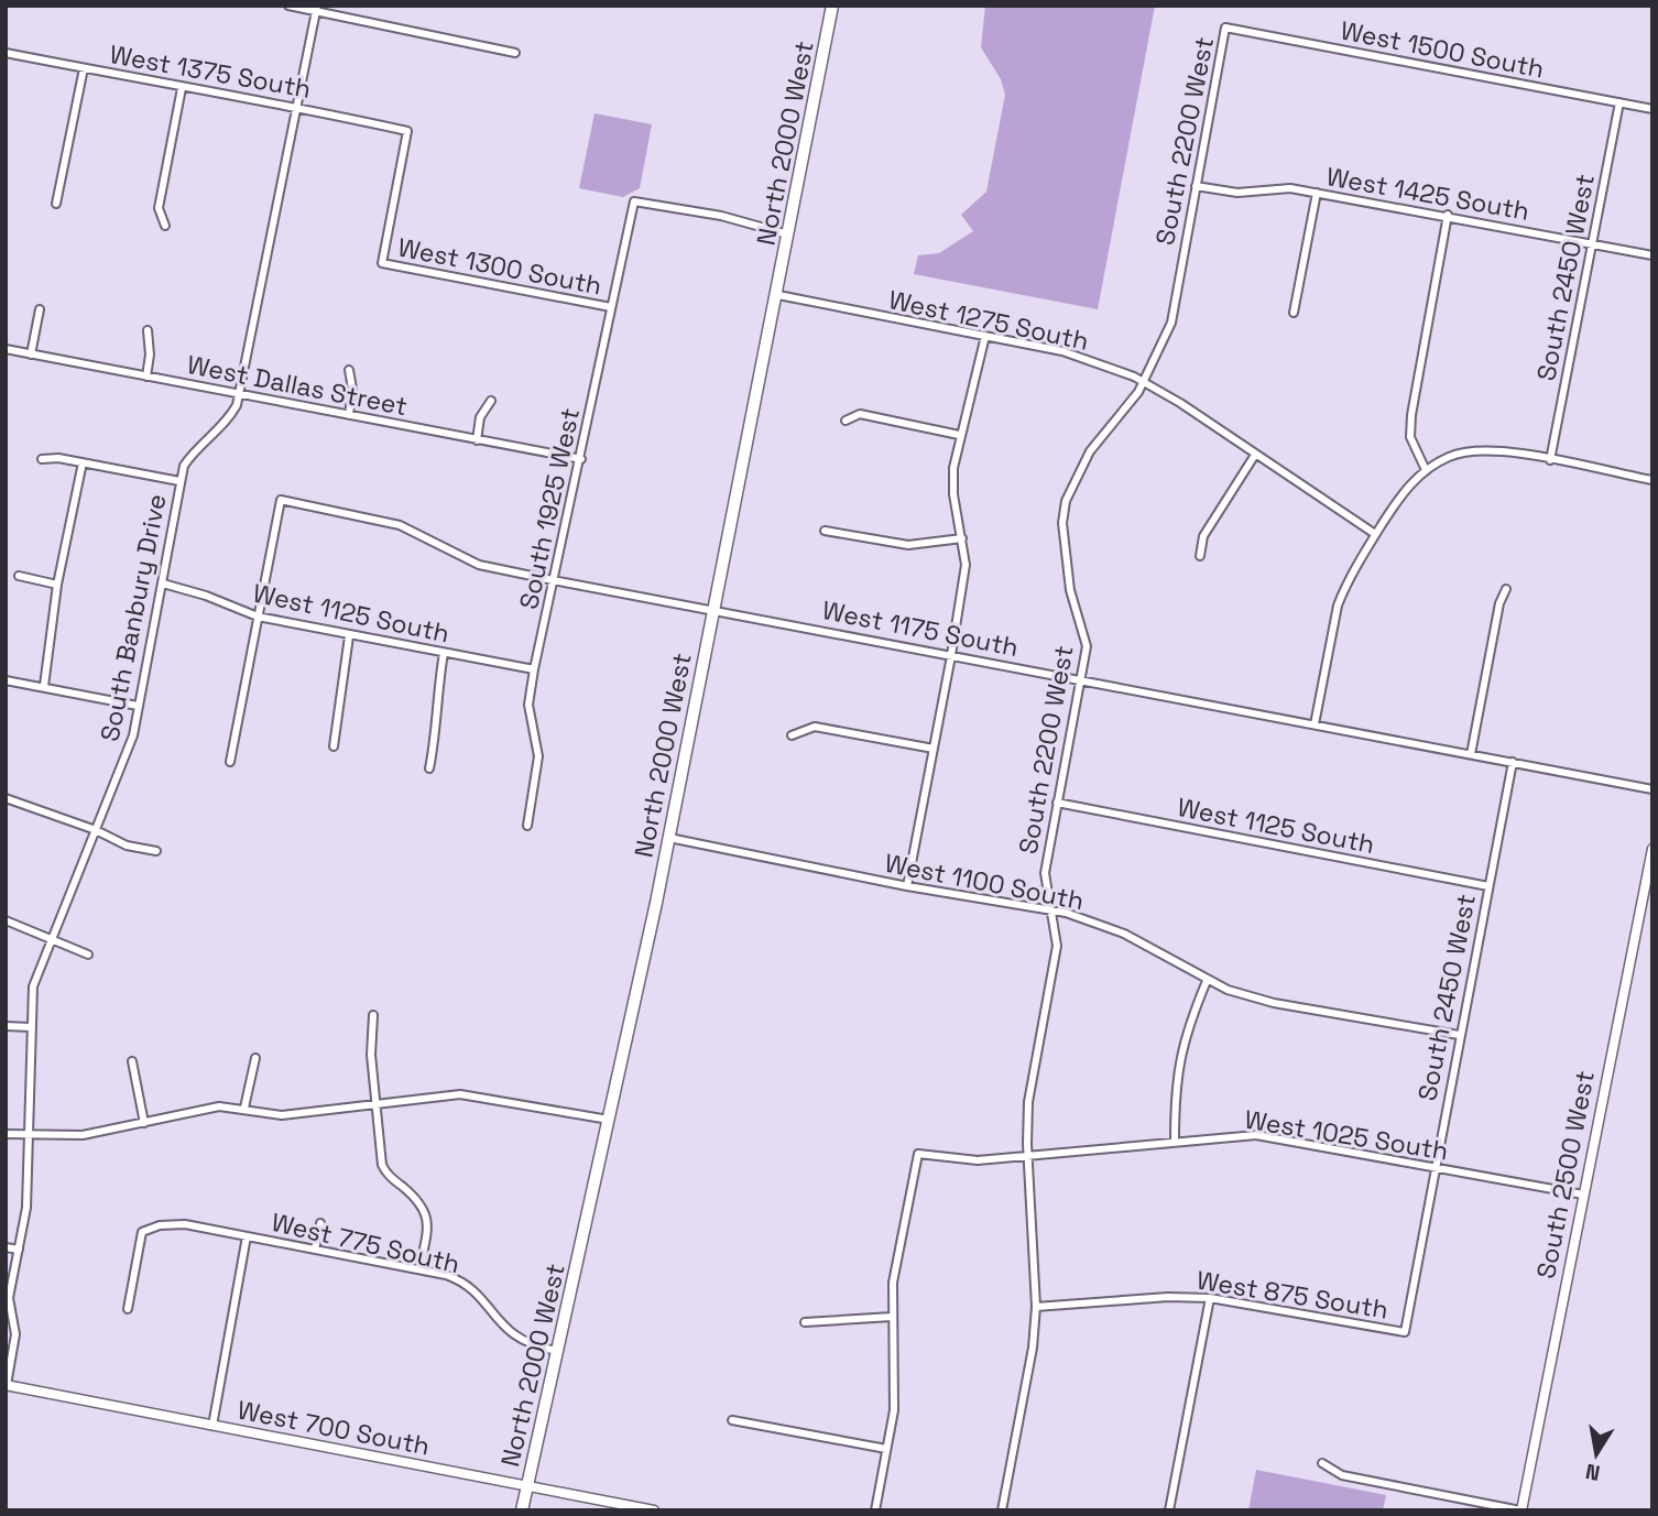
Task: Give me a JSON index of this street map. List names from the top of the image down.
{
  "streets": {
    "main road": ["North 2000 West"],
    "street": [
      "West 1500 South",
      "West 1375 South",
      "South 2200 West",
      "West 1425 South",
      "West 1300 South",
      "South 2450 West",
      "West 1275 South",
      "West Dallas Street",
      "South 1925 West",
      "West 1125 South",
      "South Banbury Drive",
      "West 1175 South",
      "West 1100 South",
      "West 1025 South",
      "South 2500 West",
      "West 775 South",
      "West 875 South",
      "West 700 South"
    ]
  },
  "crossings": [
    ["West 1500 South", "South 2200 West"],
    ["West 1500 South", "South 2450 West"],
    ["West 1375 South", "West 1300 South"],
    ["West 1375 South", "South Banbury Drive"],
    ["South 2200 West", "West 1425 South"],
    ["South 2200 West", "West 1275 South"],
    ["South 2200 West", "West 1125 South"],
    ["South 2200 West", "West 1175 South"],
    ["South 2200 West", "West 1100 South"],
    ["South 2200 West", "West 1025 South"],
    ["South 2200 West", "West 875 South"],
    ["North 2000 West", "West 1275 South"],
    ["North 2000 West", "South 1925 West"],
    ["North 2000 West", "West 1175 South"],
    ["North 2000 West", "West 1100 South"],
    ["North 2000 West", "West 775 South"],
    ["North 2000 West", "West 700 South"],
    ["West 1425 South", "South 2450 West"],
    ["West 1300 South", "South 1925 West"],
    ["South 2450 West", "West 1125 South"],
    ["South 2450 West", "West 1175 South"],
    ["South 2450 West", "West 1100 South"],
    ["South 2450 West", "West 1025 South"],
    ["South 2450 West", "West 875 South"],
    ["West Dallas Street", "South 1925 West"],
    ["West Dallas Street", "South Banbury Drive"],
    ["South 1925 West", "West 1125 South"],
    ["South 1925 West", "West 1175 South"],
    ["West 1125 South", "South Banbury Drive"],
    ["West 1125 South", "West 1175 South"],
    ["South Banbury Drive", "West 700 South"],
    ["West 1025 South", "South 2500 West"]
  ],
  "north": "bottom"
}
